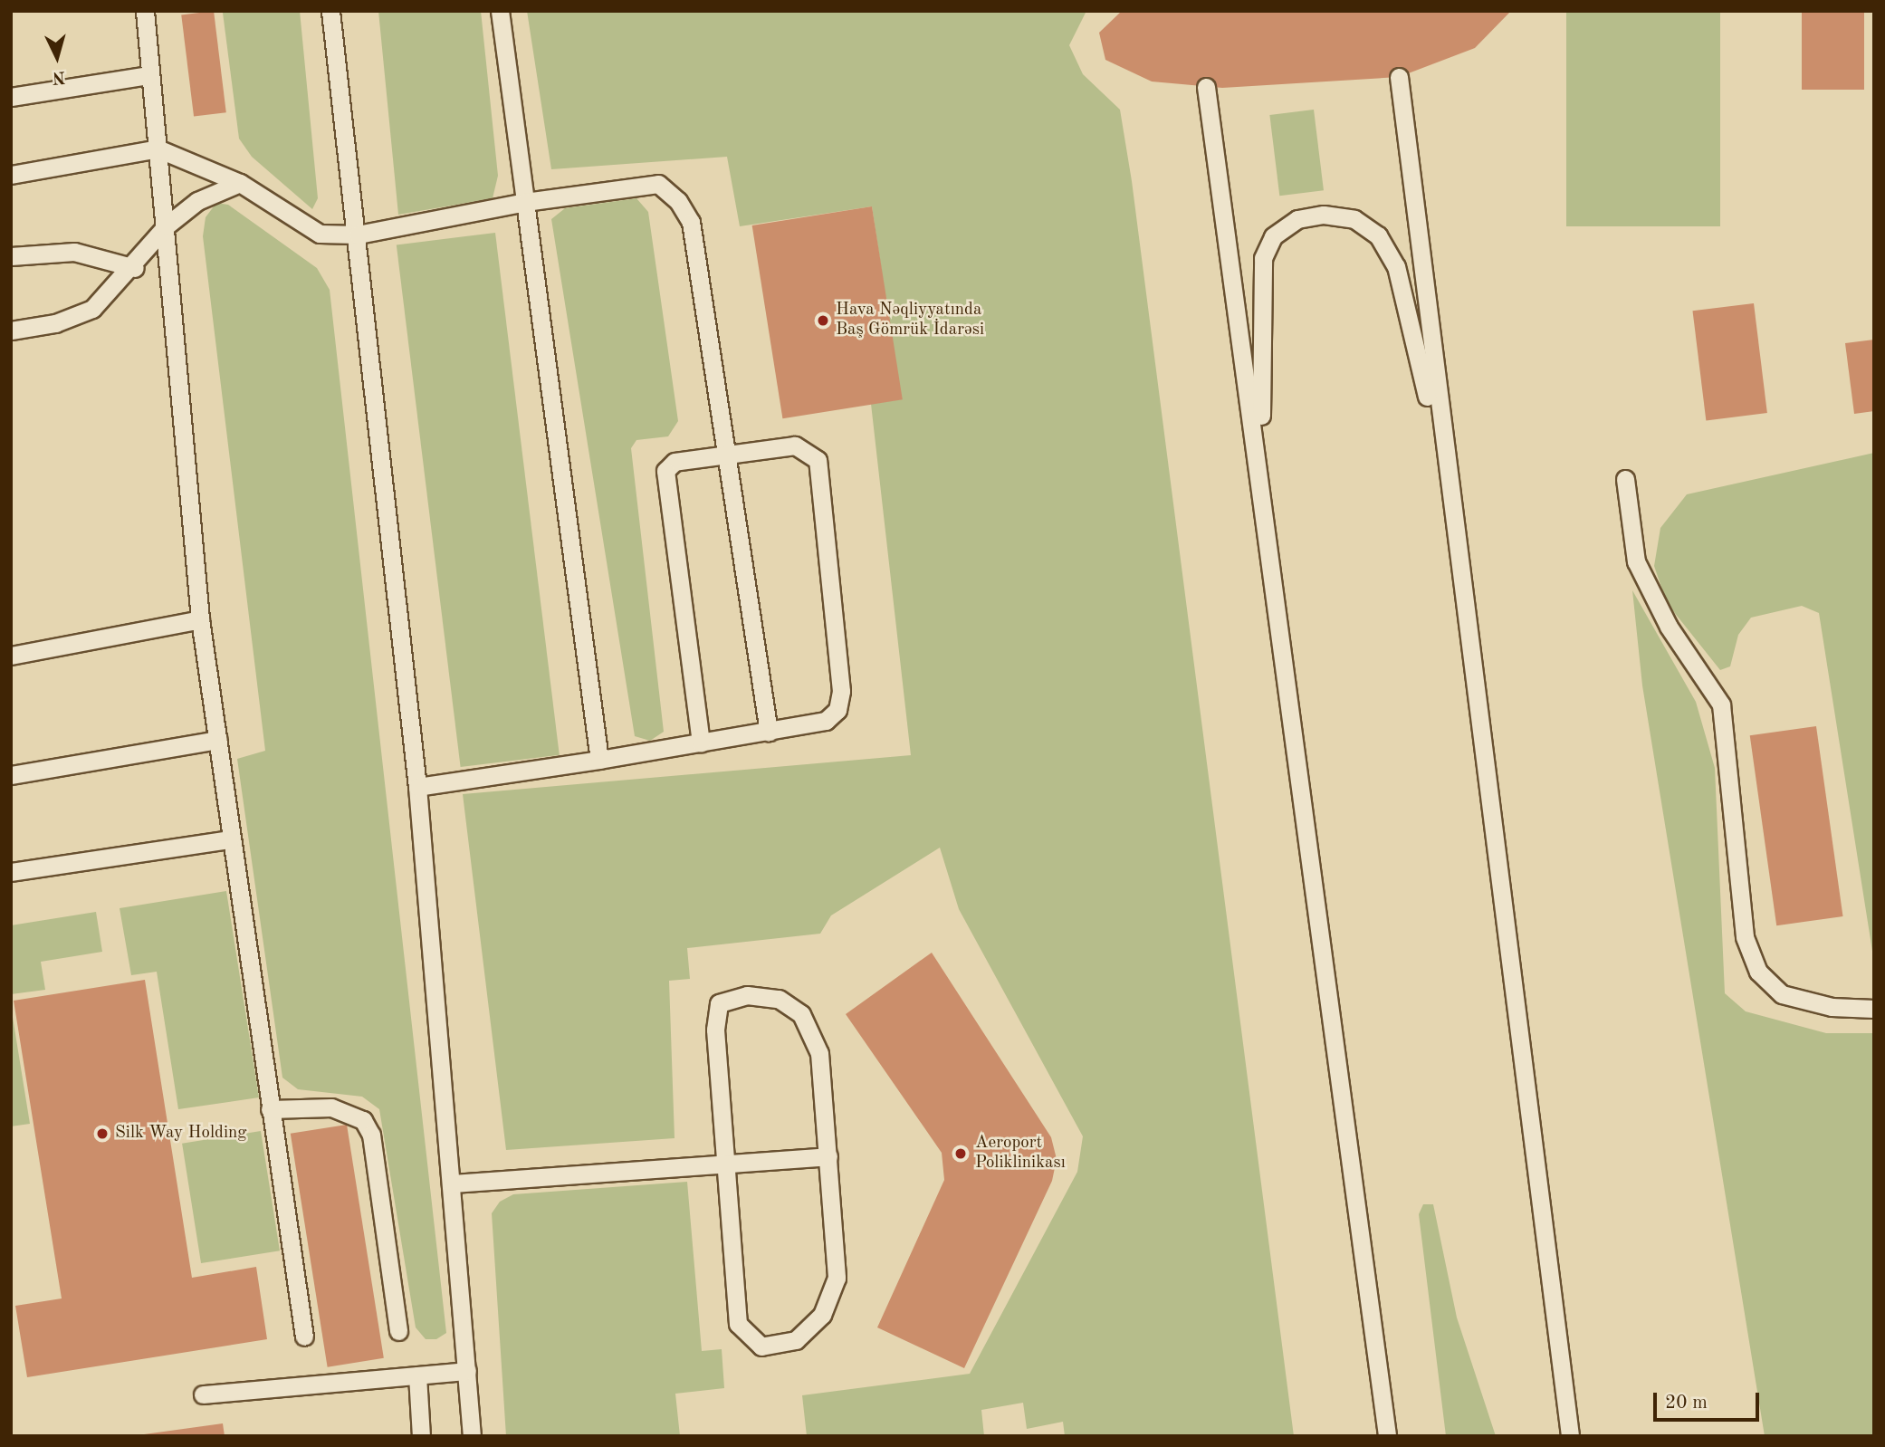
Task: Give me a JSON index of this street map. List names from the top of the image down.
{
  "places": ["Hava Nəqliyyatında Baş Gömrük İdarəsi", "Silk Way Holding", "Aeroport Poliklinikası"],
  "scale_bar": "20 m",
  "north": "bottom"
}
